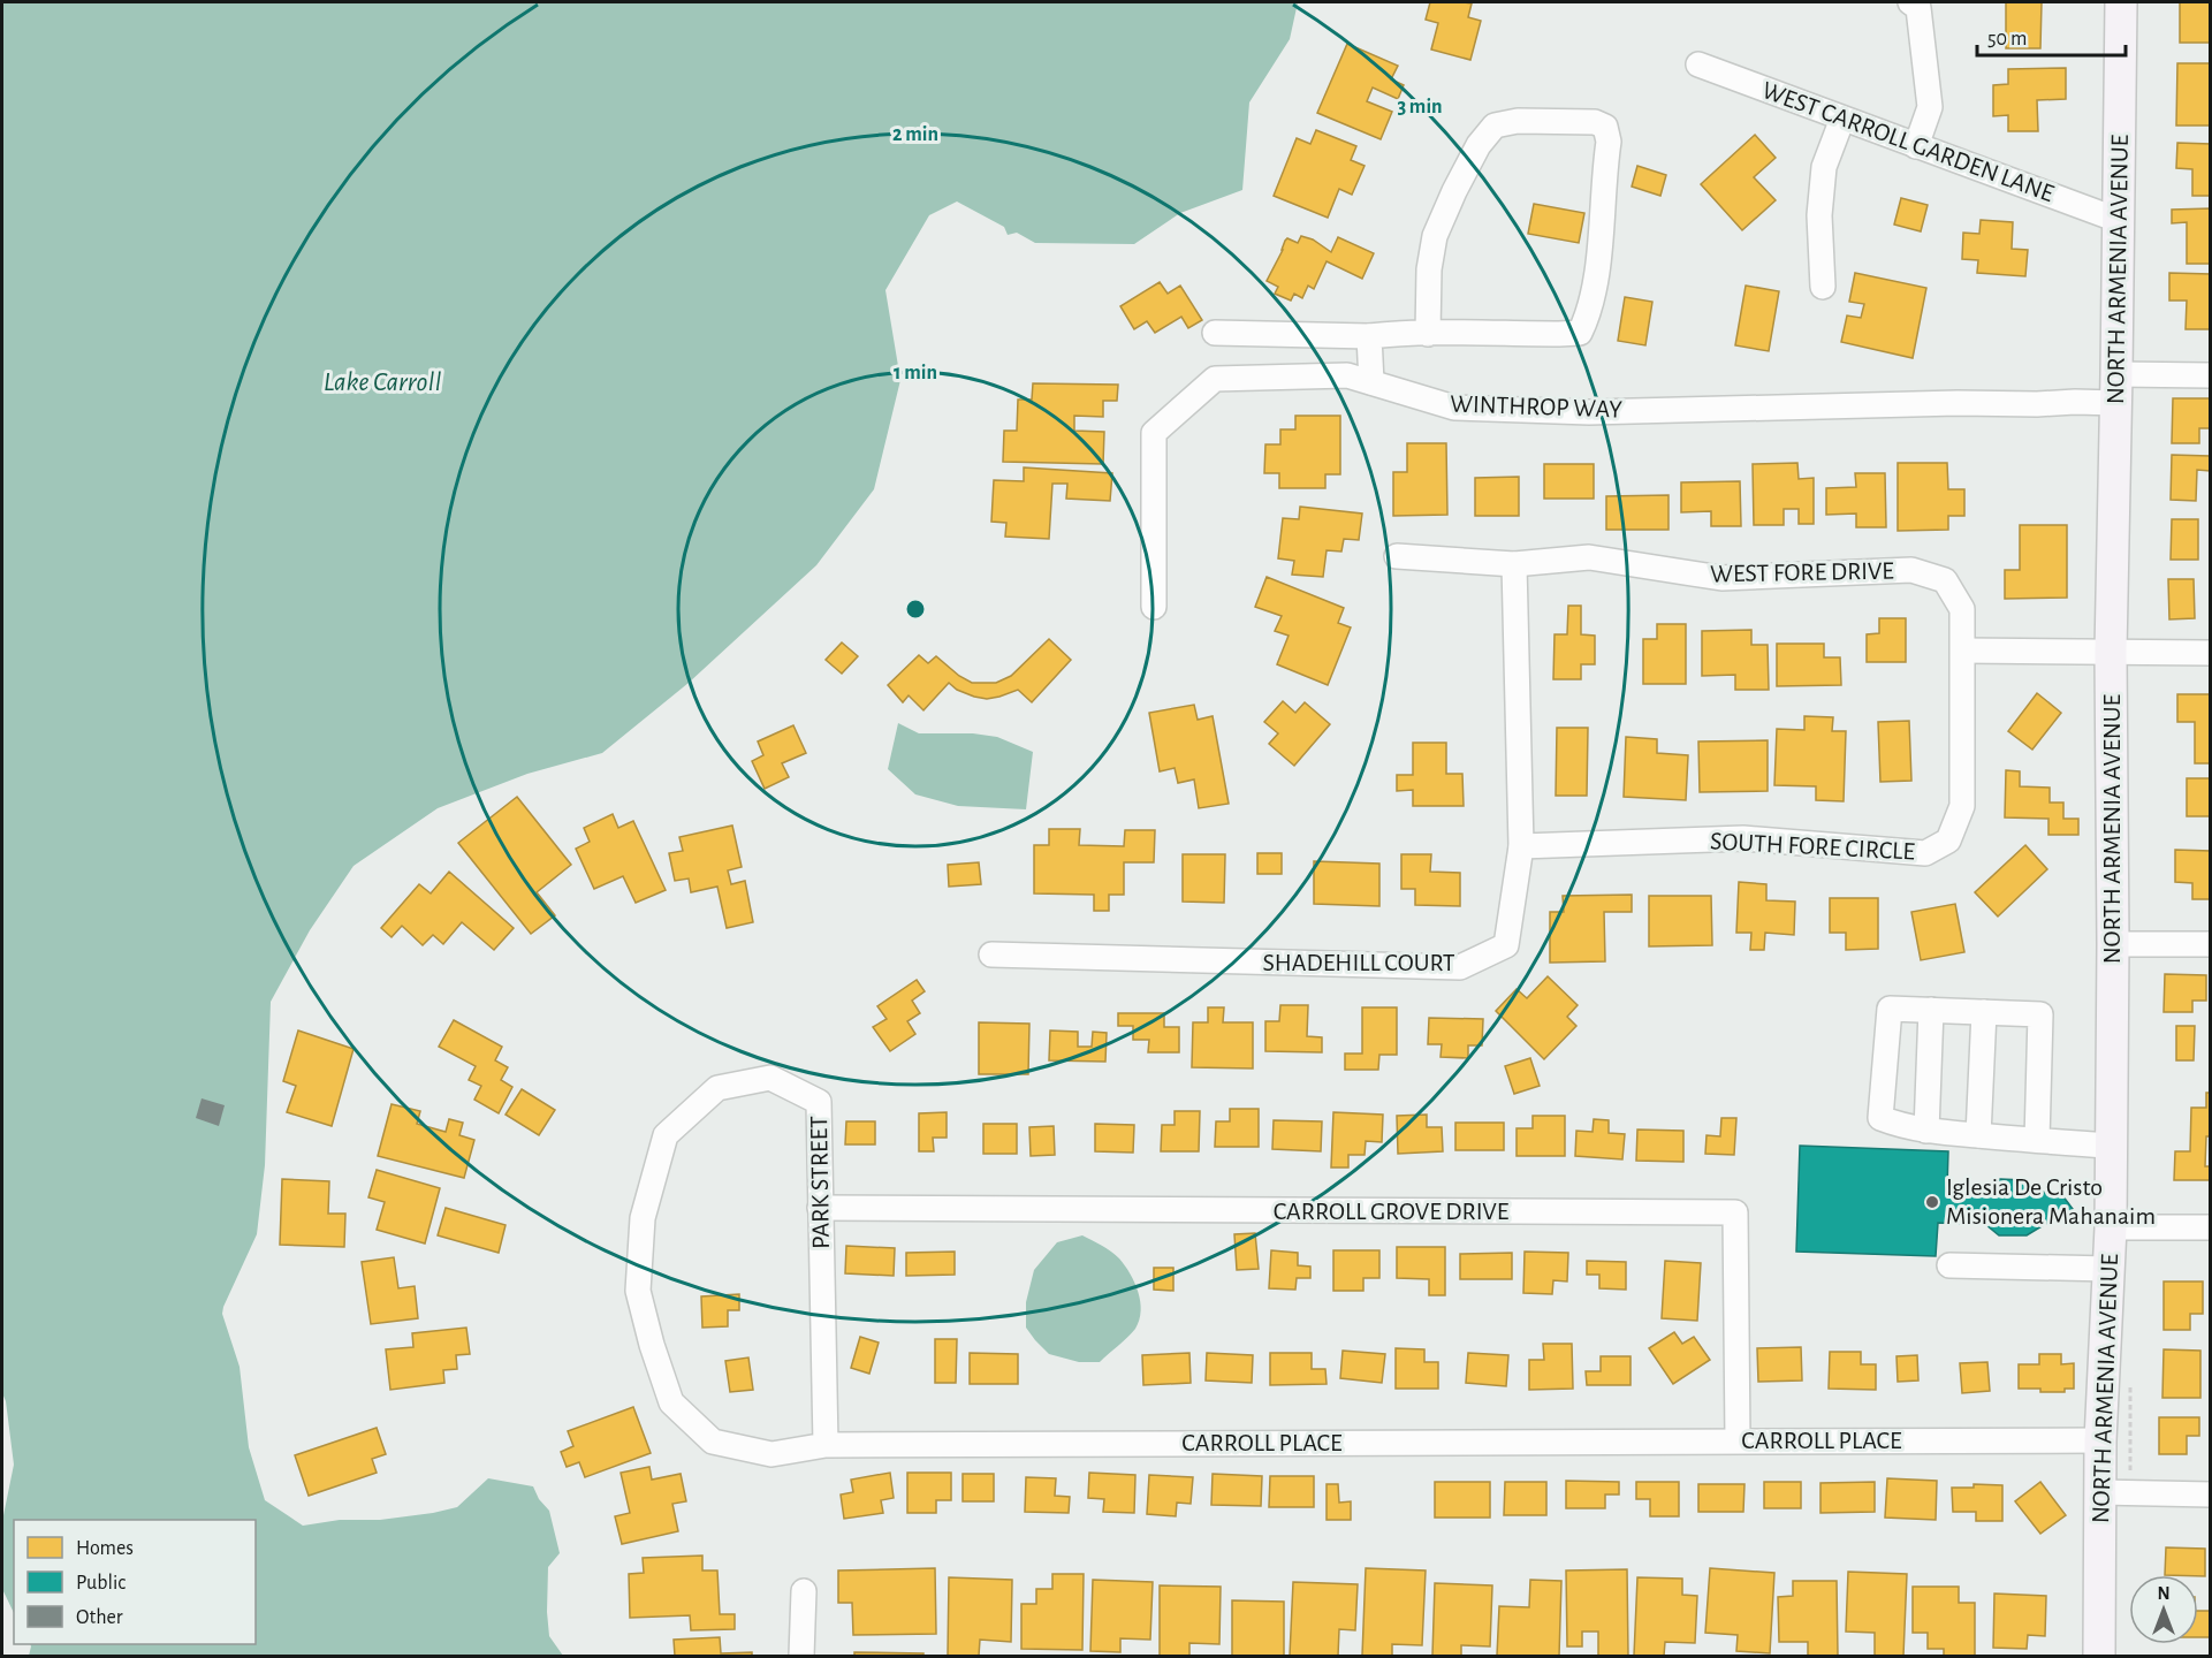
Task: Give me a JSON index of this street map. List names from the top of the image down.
{
  "streets": {
    "main road": ["NORTH ARMENIA AVENUE"],
    "street": [
      "WEST CARROLL GARDEN LANE",
      "WINTHROP WAY",
      "WEST FORE DRIVE",
      "SOUTH FORE CIRCLE",
      "SHADEHILL COURT",
      "PARK STREET",
      "CARROLL GROVE DRIVE",
      "CARROLL PLACE"
    ]
  },
  "crossings": [
    ["WEST CARROLL GARDEN LANE", "NORTH ARMENIA AVENUE"],
    ["NORTH ARMENIA AVENUE", "WINTHROP WAY"],
    ["NORTH ARMENIA AVENUE", "CARROLL PLACE"],
    ["WEST FORE DRIVE", "SOUTH FORE CIRCLE"],
    ["WEST FORE DRIVE", "SHADEHILL COURT"],
    ["SOUTH FORE CIRCLE", "SHADEHILL COURT"],
    ["PARK STREET", "CARROLL GROVE DRIVE"],
    ["PARK STREET", "CARROLL PLACE"],
    ["CARROLL GROVE DRIVE", "CARROLL PLACE"]
  ],
  "water": ["Lake Carroll"],
  "places": ["Iglesia De Cristo Misionera Mahanaim"],
  "legend": ["Homes", "Public", "Other"],
  "scale_bar": "50 m",
  "north": "top",
  "rings": ["3 min", "2 min", "1 min"]
}
